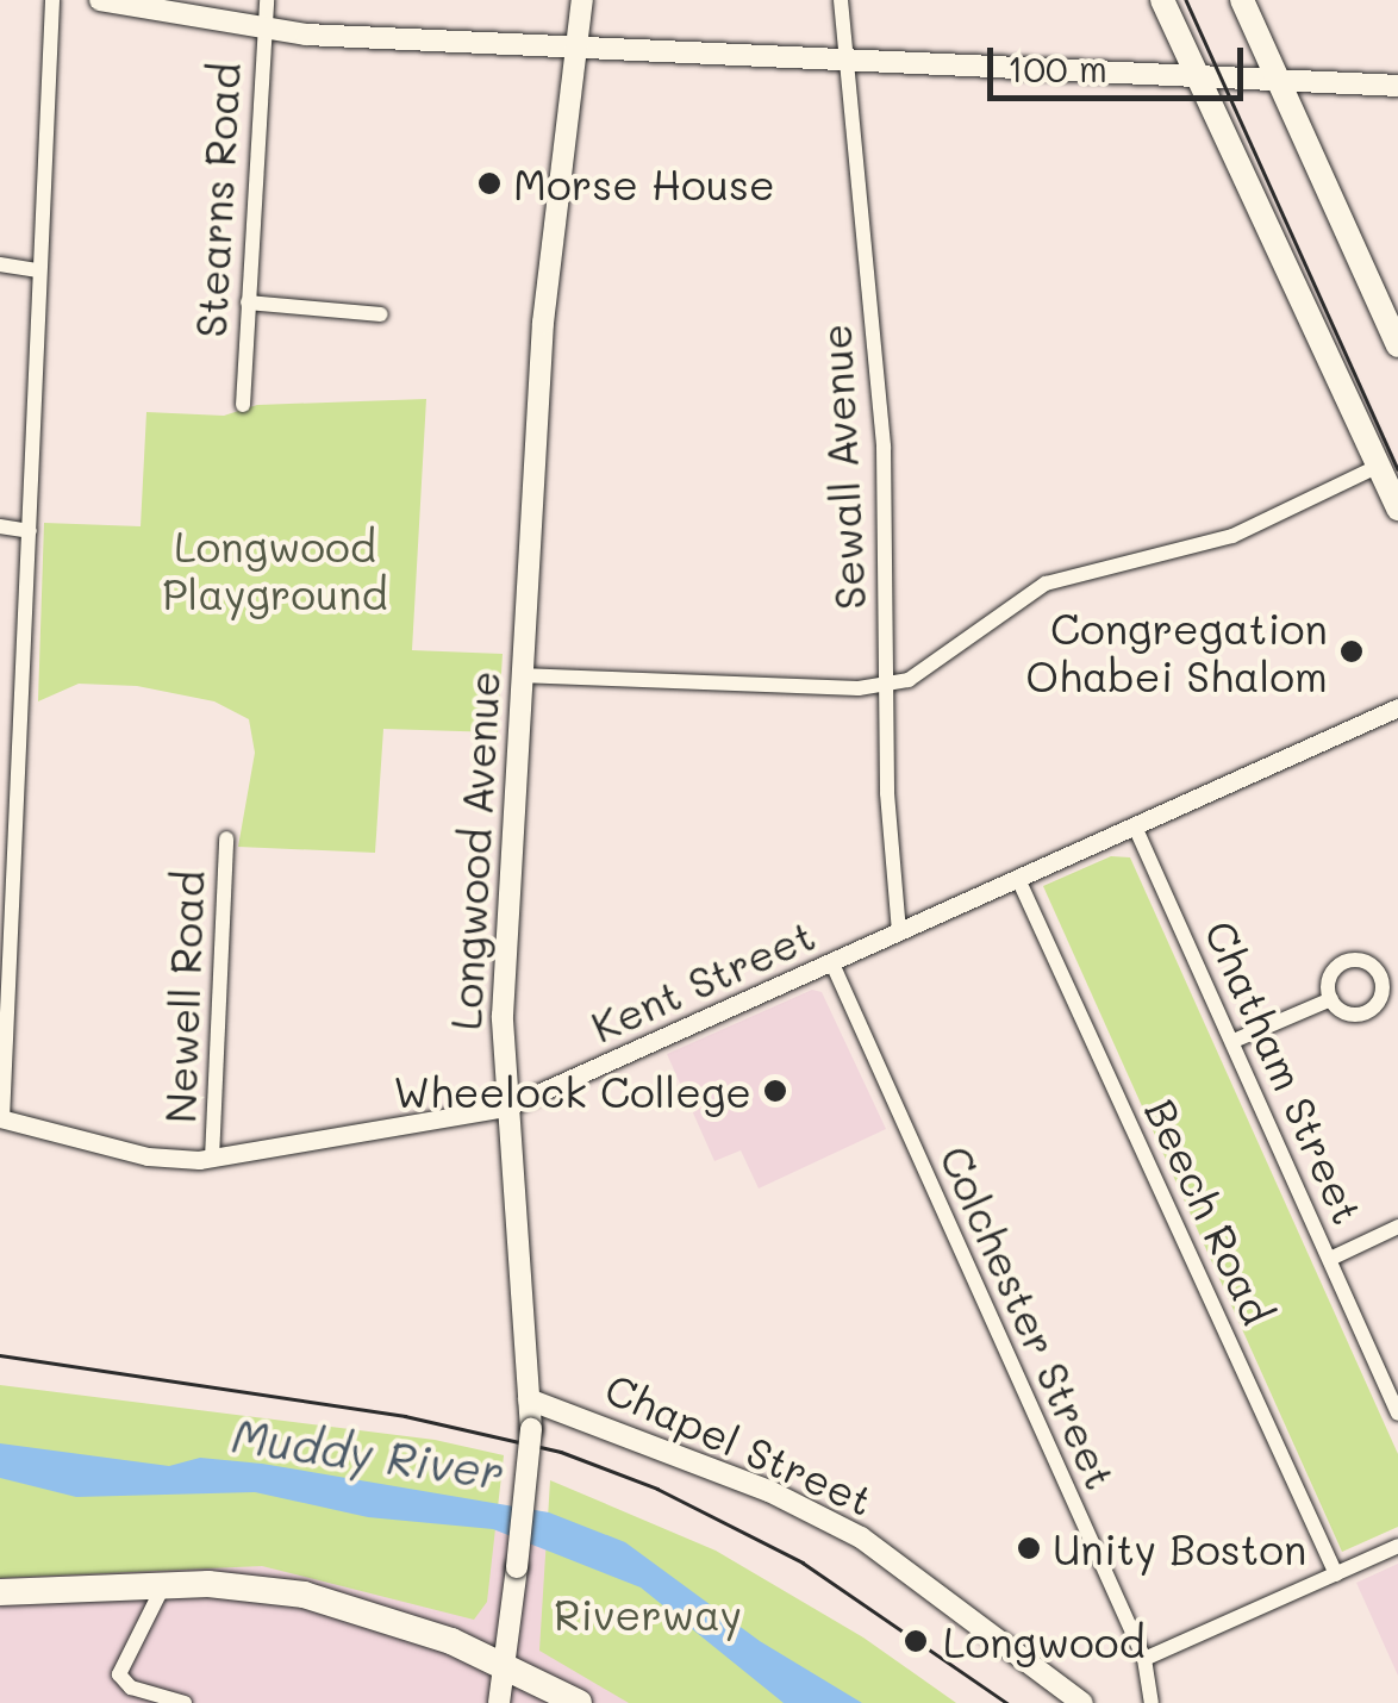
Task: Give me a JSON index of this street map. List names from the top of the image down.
{
  "streets": {
    "main road": ["Longwood Avenue", "Chapel Street"],
    "street": [
      "Stearns Road",
      "Sewall Avenue",
      "Kent Street",
      "Newell Road",
      "Chatham Street",
      "Beech Road",
      "Colchester Street"
    ]
  },
  "crossings": [
    ["Sewall Avenue", "Kent Street"],
    ["Longwood Avenue", "Kent Street"],
    ["Longwood Avenue", "Chapel Street"],
    ["Kent Street", "Newell Road"],
    ["Kent Street", "Chatham Street"],
    ["Kent Street", "Beech Road"],
    ["Kent Street", "Colchester Street"]
  ],
  "water": ["Muddy River"],
  "parks": ["Longwood Playground", "Riverway"],
  "places": [
    "Morse House",
    "Congregation Ohabei Shalom",
    "Wheelock College",
    "Unity Boston",
    "Longwood"
  ],
  "scale_bar": "100 m"
}
